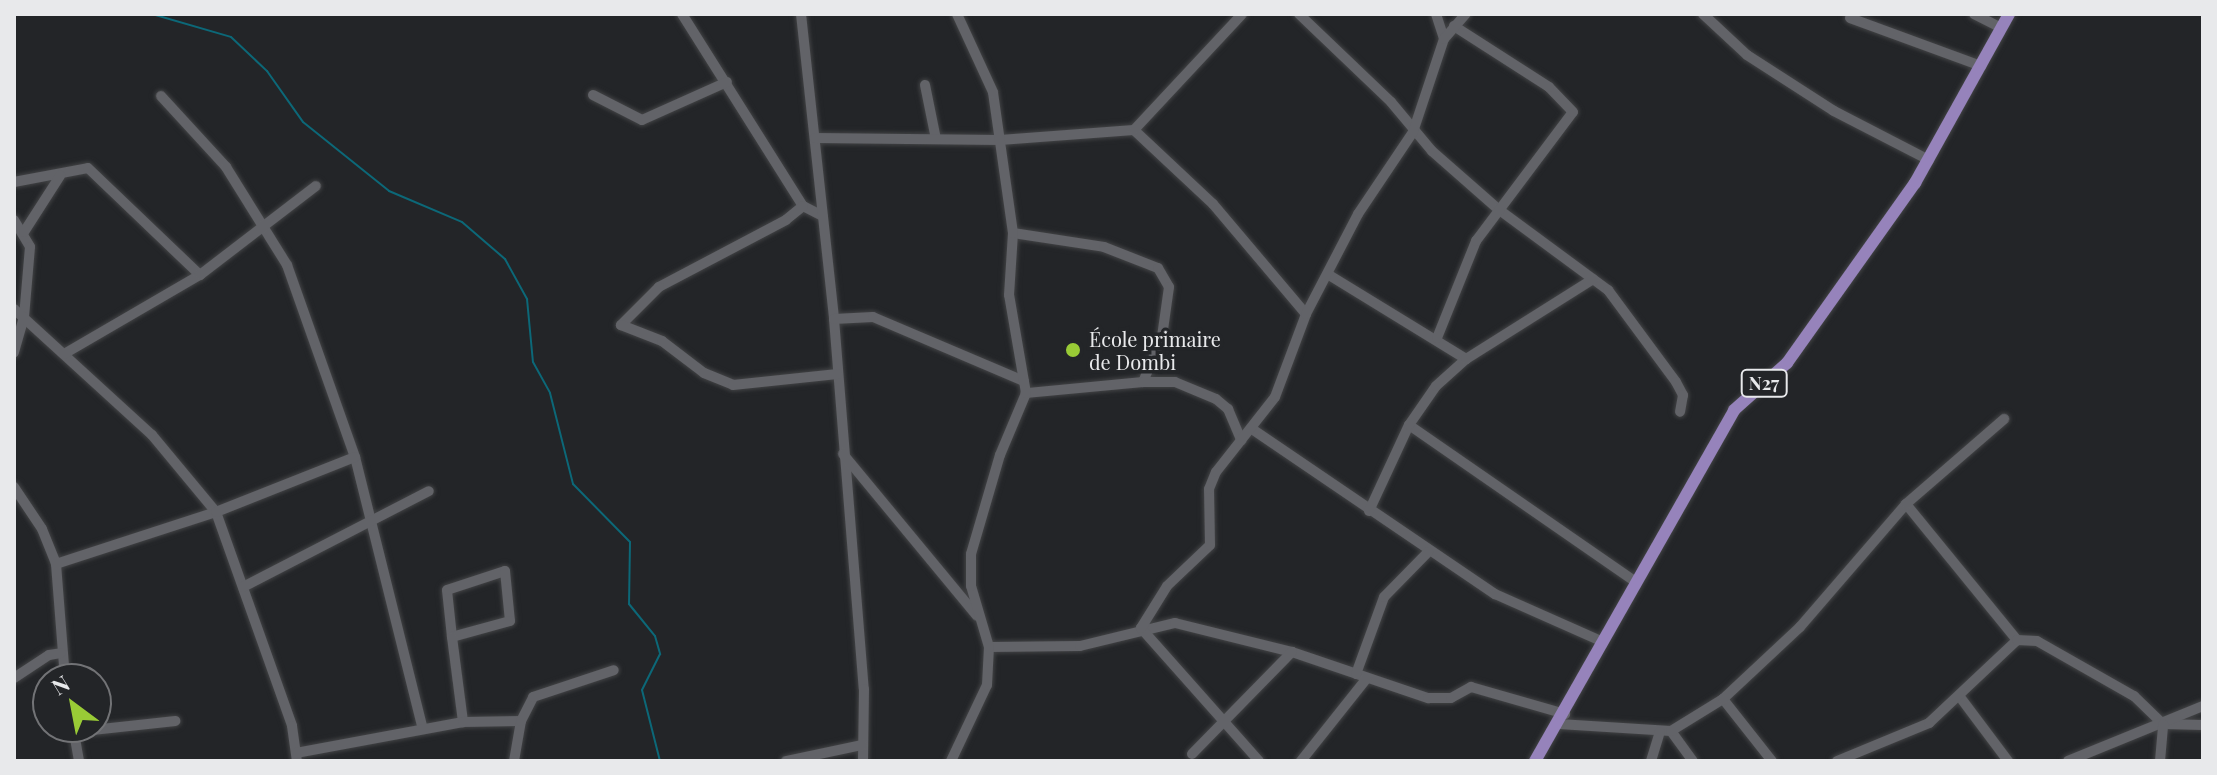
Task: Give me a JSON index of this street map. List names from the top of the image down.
{
  "streets": {
    "main road": ["N27"]
  },
  "places": ["École primaire de Dombi"],
  "north": "top left"
}
